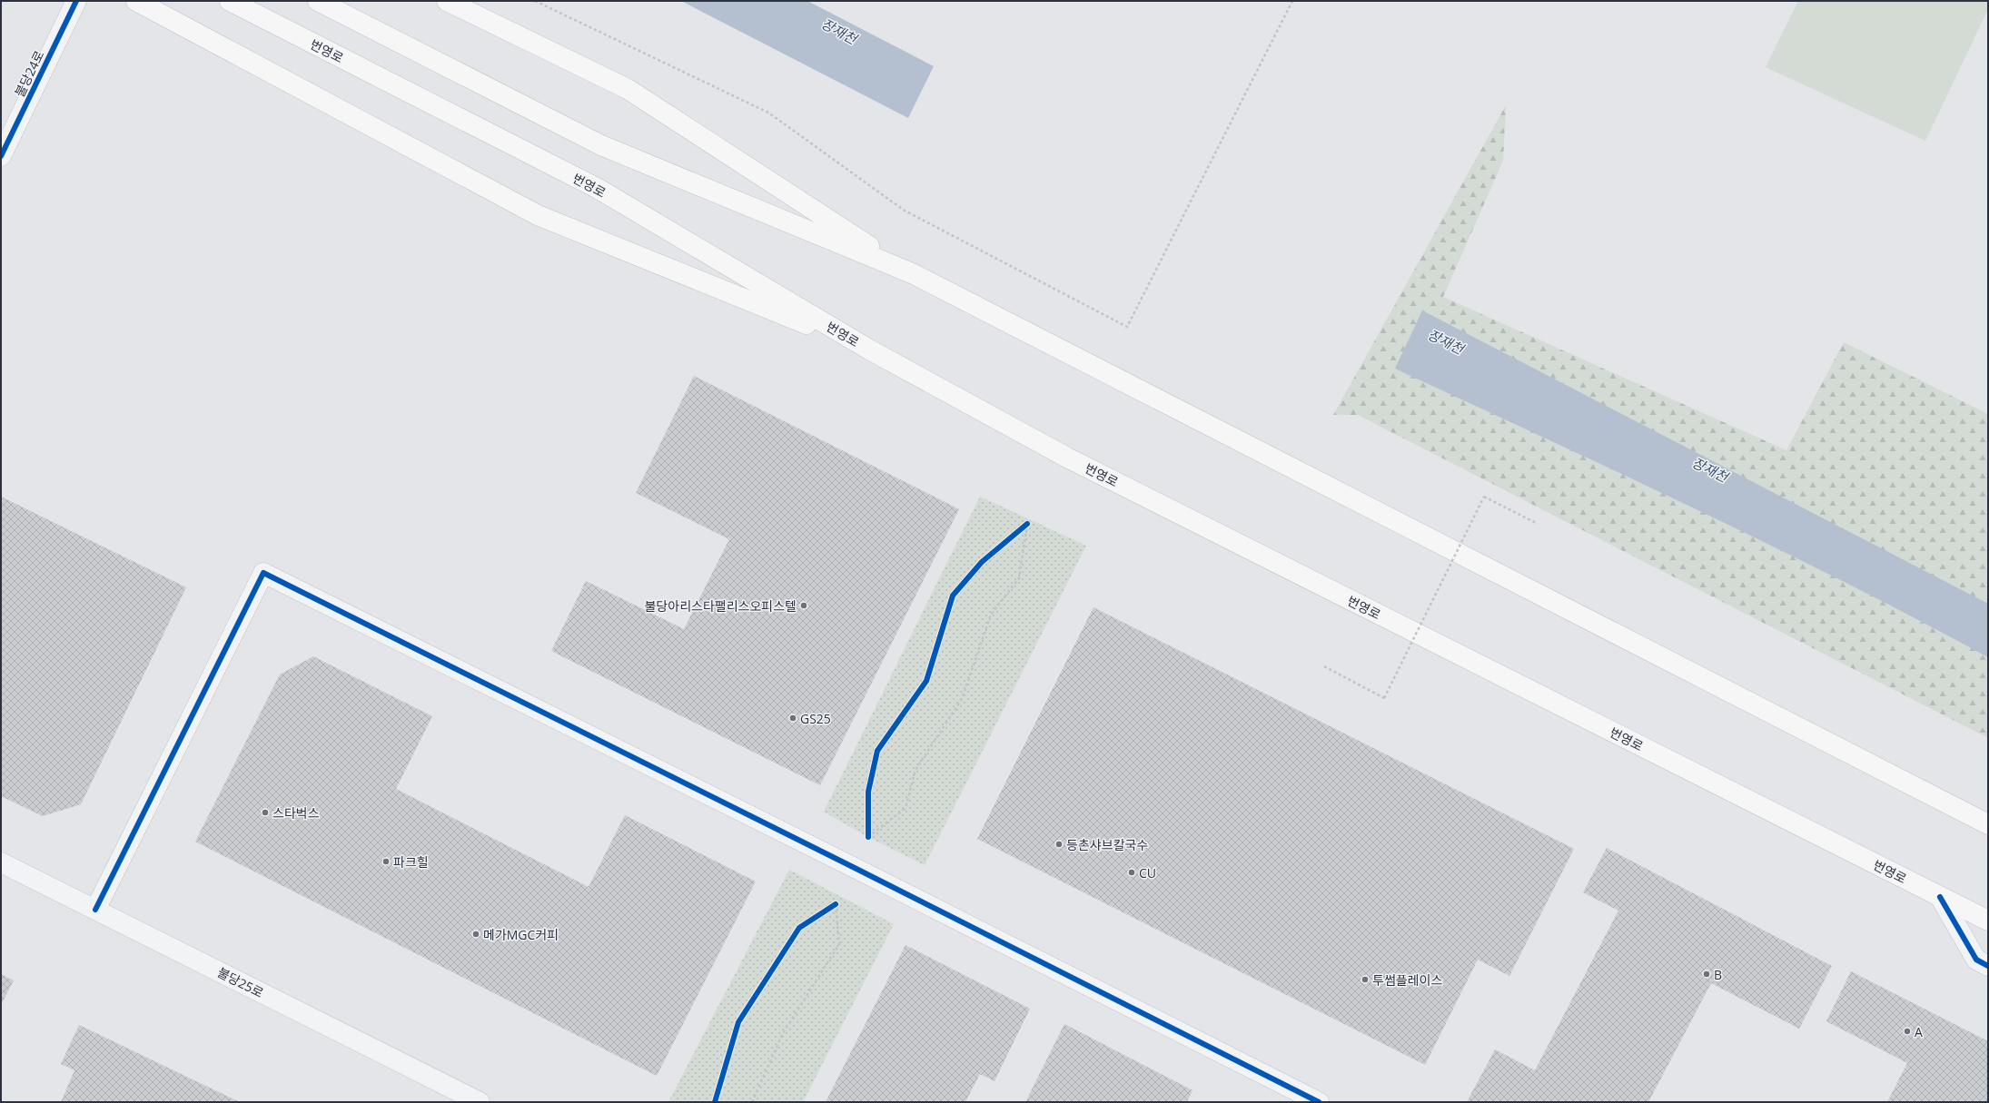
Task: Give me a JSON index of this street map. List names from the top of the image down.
{
  "streets": {
    "main road": ["번영로"],
    "street": ["불당24로", "불당25로"]
  },
  "water": ["장재천"],
  "places": [
    "불당아리스타팰리스오피스텔",
    "GS25",
    "스타벅스",
    "등촌샤브칼국수",
    "파크힐",
    "CU",
    "메가MGC커피",
    "B",
    "투썸플레이스",
    "A"
  ]
}
